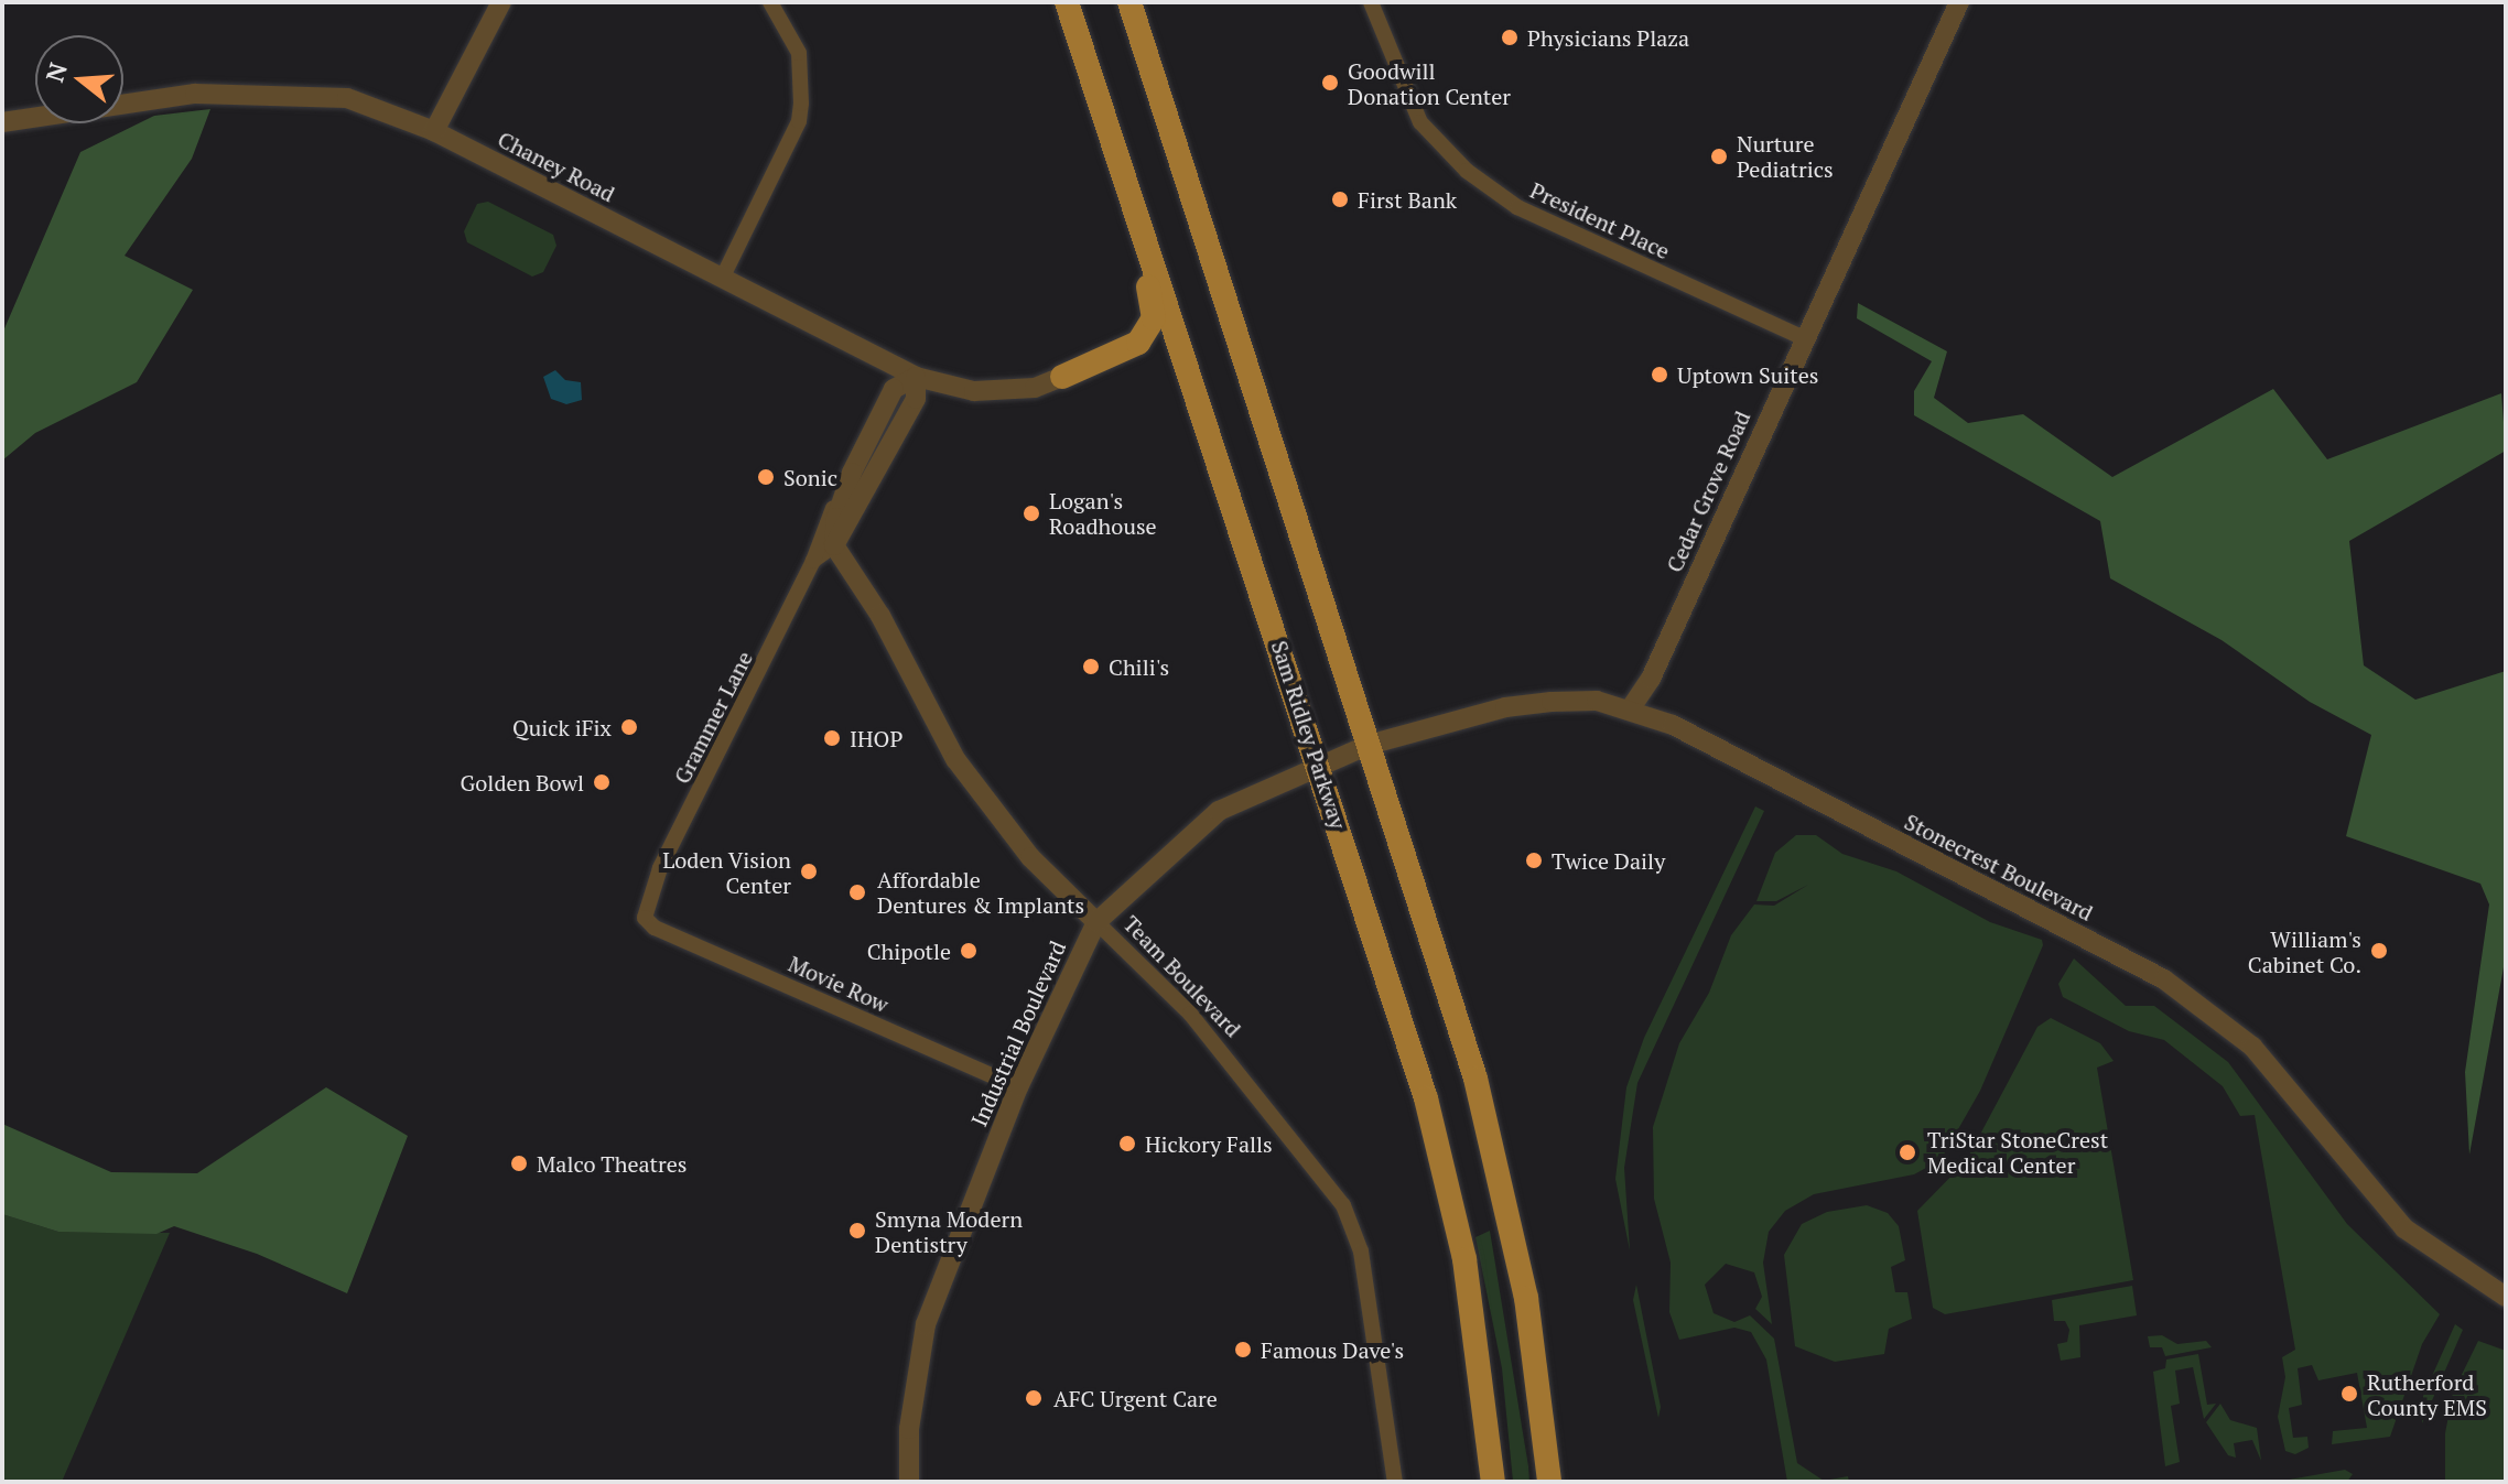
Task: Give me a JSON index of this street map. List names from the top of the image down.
{
  "streets": {
    "main road": ["Sam Ridley Parkway"],
    "street": [
      "Chaney Road",
      "President Place",
      "Cedar Grove Road",
      "Grammer Lane",
      "Stonecrest Boulevard",
      "Team Boulevard",
      "Movie Row",
      "Industrial Boulevard"
    ]
  },
  "crossings": [
    ["President Place", "Cedar Grove Road"],
    ["Cedar Grove Road", "Stonecrest Boulevard"],
    ["Grammer Lane", "Team Boulevard"],
    ["Grammer Lane", "Movie Row"],
    ["Sam Ridley Parkway", "Industrial Boulevard"],
    ["Stonecrest Boulevard", "Industrial Boulevard"],
    ["Team Boulevard", "Industrial Boulevard"],
    ["Movie Row", "Industrial Boulevard"]
  ],
  "places": [
    "Physicians Plaza",
    "Goodwill Donation Center",
    "Nurture Pediatrics",
    "First Bank",
    "Uptown Suites",
    "Sonic",
    "Logan's Roadhouse",
    "Chili's",
    "Quick iFix",
    "IHOP",
    "Golden Bowl",
    "Twice Daily",
    "Loden Vision Center",
    "Affordable Dentures & Implants",
    "Chipotle",
    "William's Cabinet Co.",
    "Hickory Falls",
    "TriStar StoneCrest Medical Center",
    "Malco Theatres",
    "Smyna Modern Dentistry",
    "Famous Dave's",
    "Rutherford County EMS",
    "AFC Urgent Care"
  ],
  "north": "left"
}
